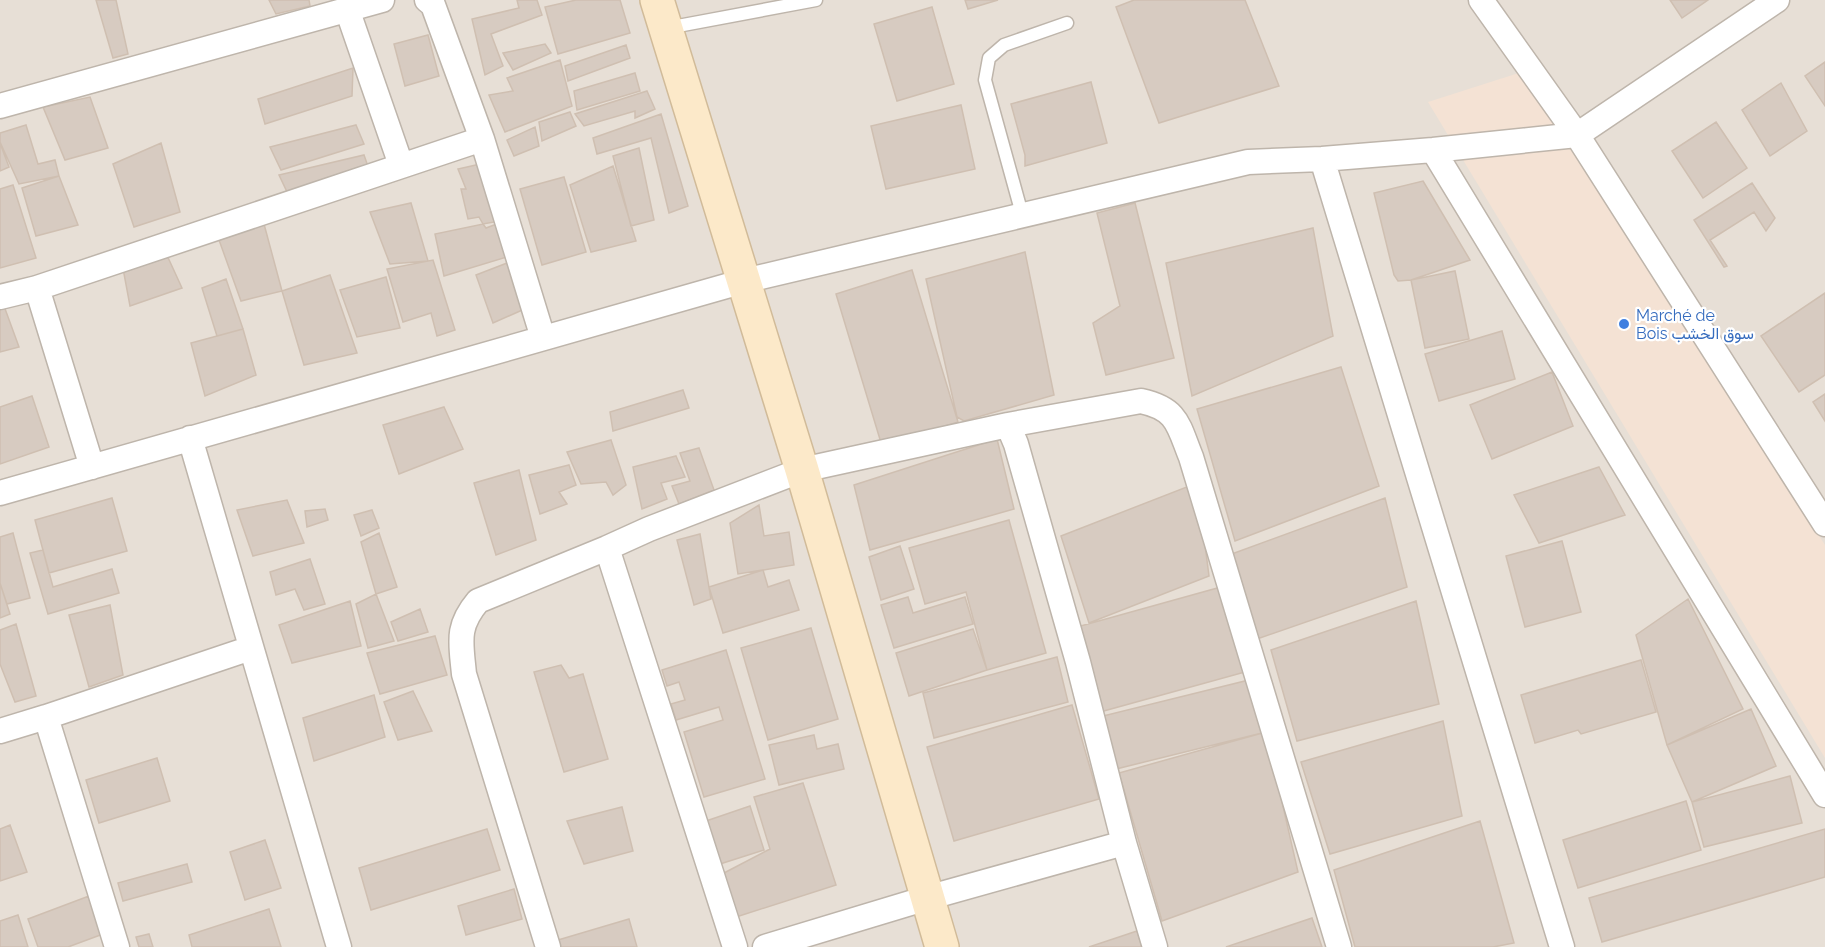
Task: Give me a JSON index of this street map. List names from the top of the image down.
{
  "places": ["Marché de Bois سوق الخشب"]
}
